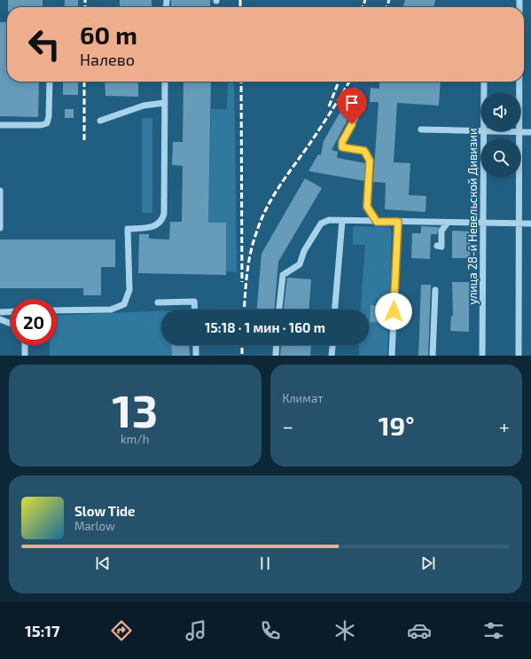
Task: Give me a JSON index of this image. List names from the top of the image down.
{
  "streets": {
    "street": ["улица 28-й Невельской Дивизии"]
  },
  "page": {
    "turn": ["60 m", "Налево"],
    "limit": "20",
    "trip": "15:18 · 1 мин · 160 m",
    "tile": [
      ["13", "km/h"],
      "Климат"
    ],
    "heat": ["−", "19°", "+"],
    "song": ["Slow Tide", "Marlow"],
    "tabs": "15:17"
  }
}
